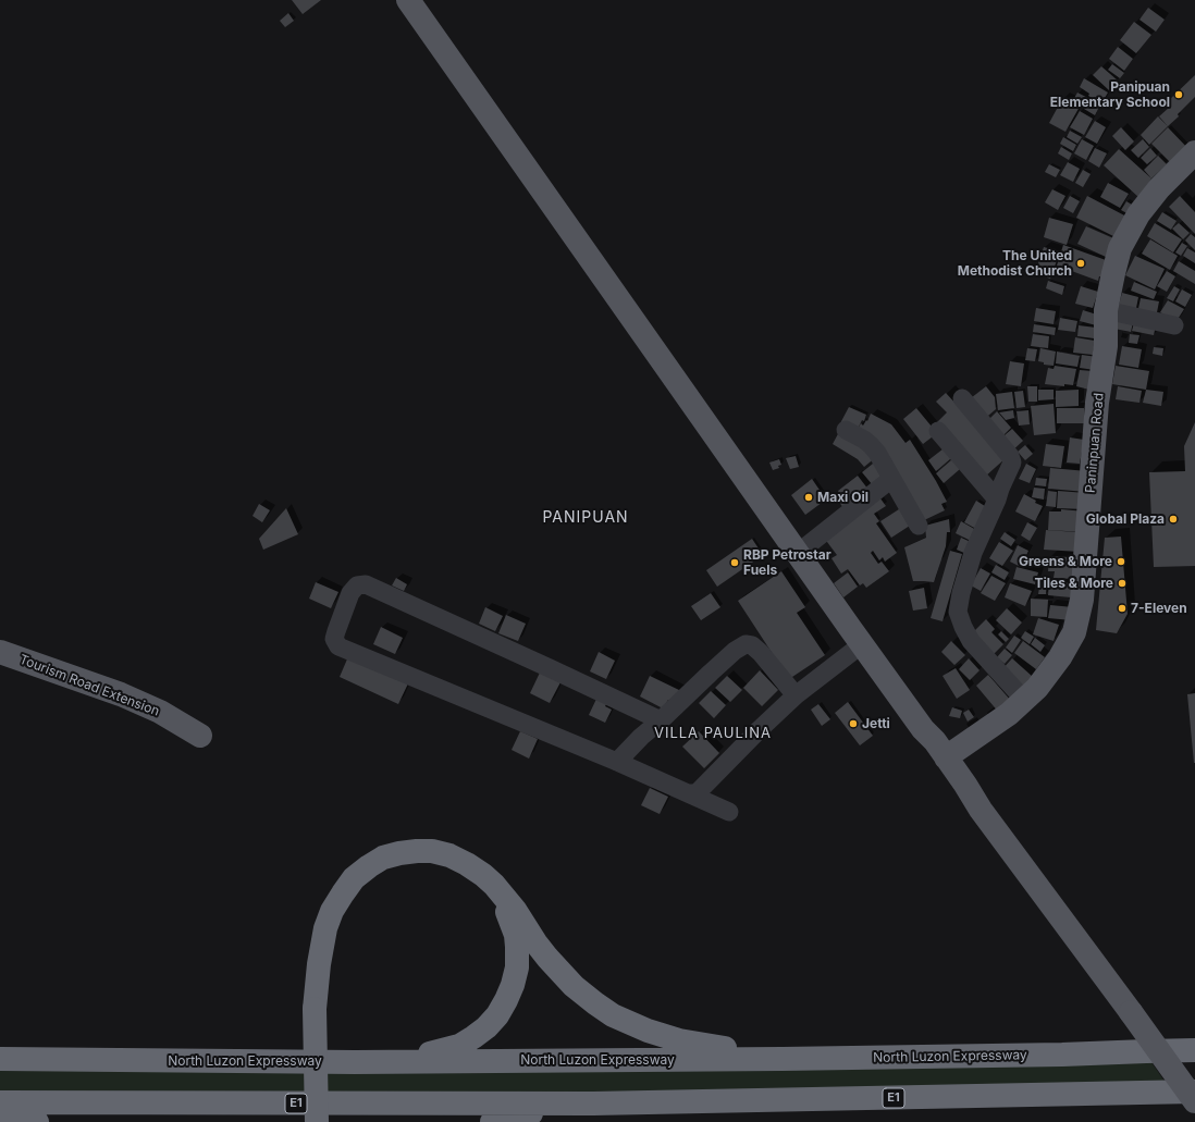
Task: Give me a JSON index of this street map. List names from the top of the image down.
{
  "streets": {
    "highway": ["North Luzon Expressway", "E1"],
    "main road": ["Paninpuan Road", "Tourism Road Extension"]
  },
  "districts": ["PANIPUAN", "VILLA PAULINA"],
  "places": [
    "Panipuan Elementary School",
    "The United Methodist Church",
    "Maxi Oil",
    "Global Plaza",
    "Greens & More",
    "RBP Petrostar Fuels",
    "Tiles & More",
    "7-Eleven",
    "Jetti"
  ]
}
